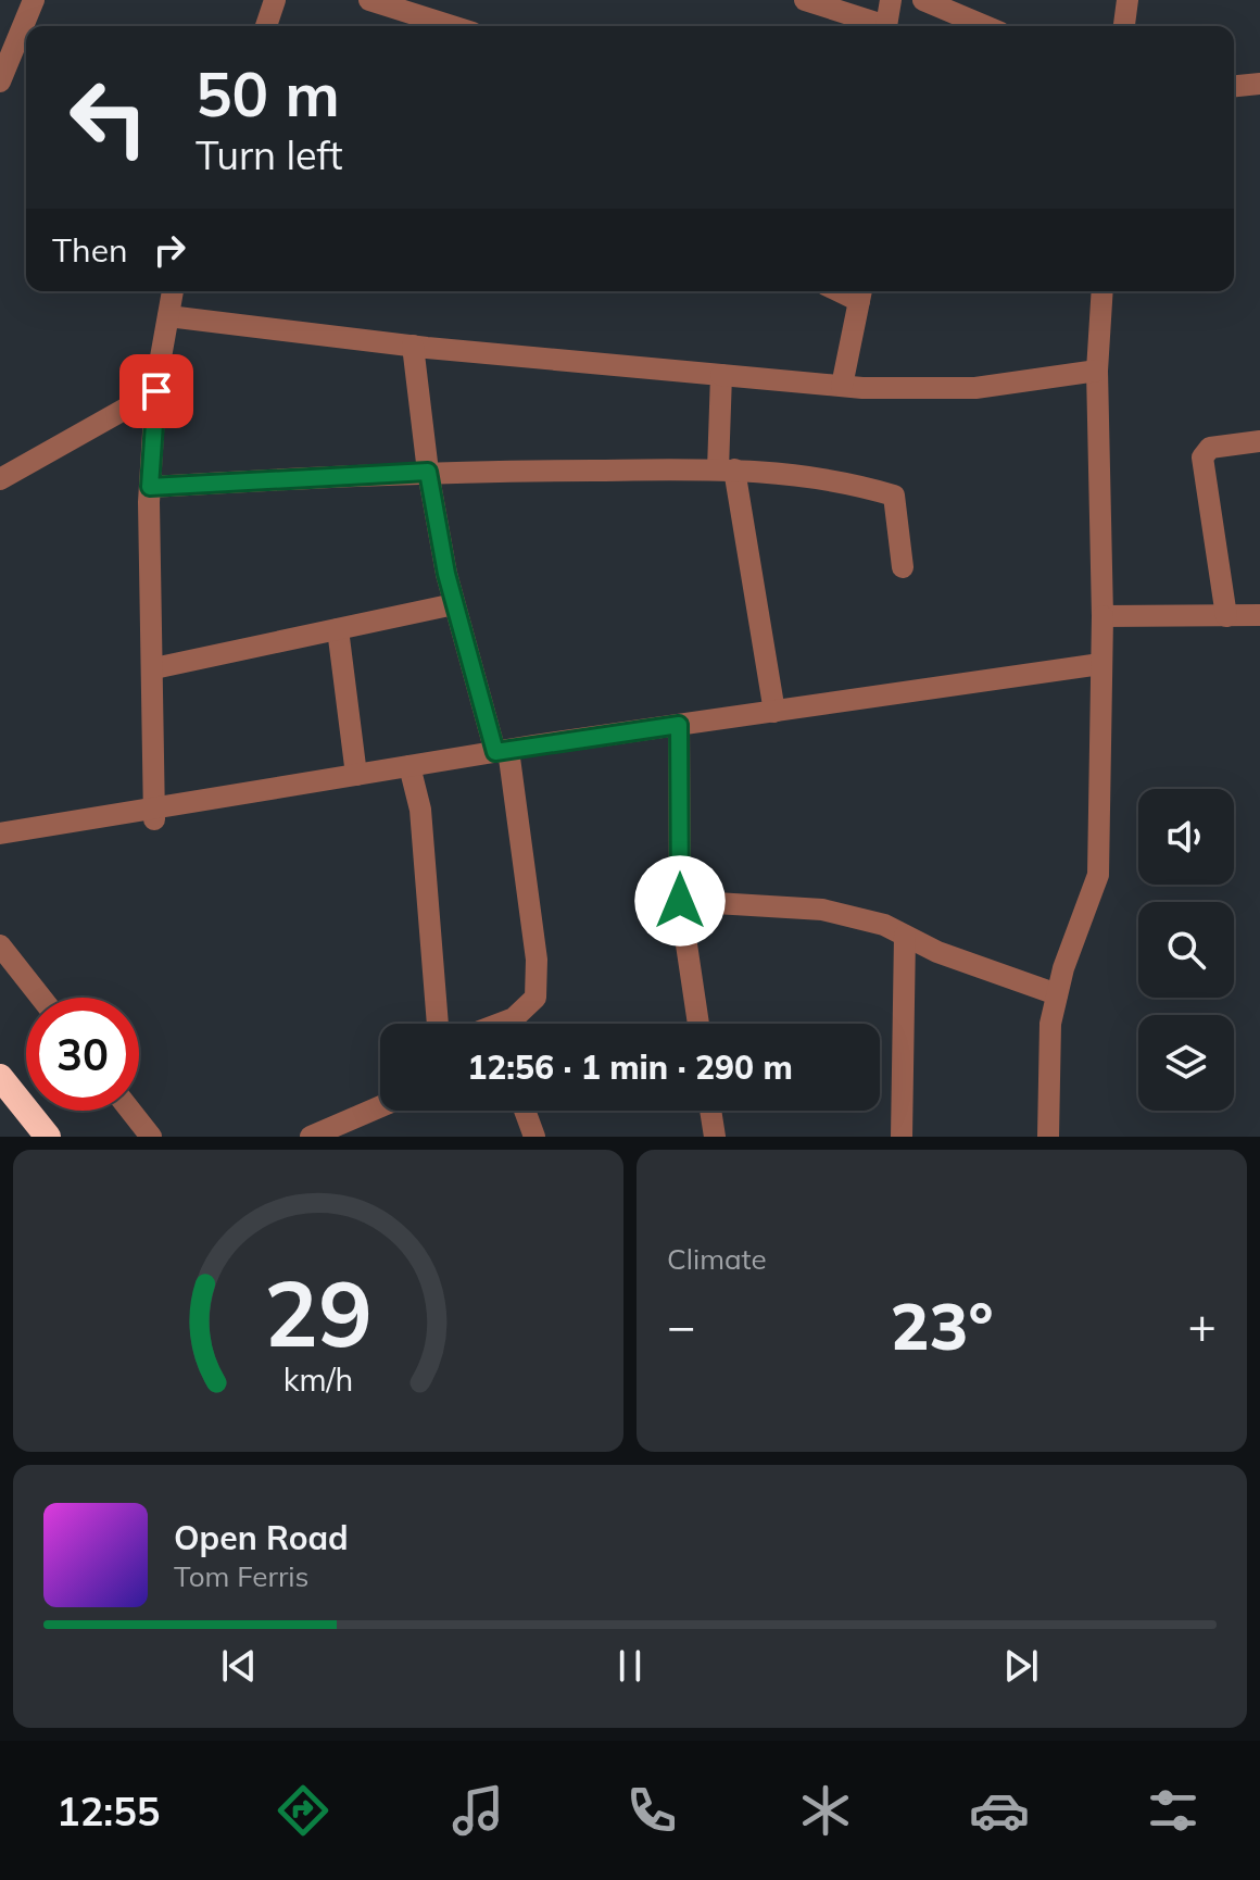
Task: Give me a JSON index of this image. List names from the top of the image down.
{
  "page": {
    "turn": ["50 m", "Turn left"],
    "then": "Then",
    "limit": "30",
    "trip": "12:56 · 1 min · 290 m",
    "tile": "Climate",
    "heat": ["−", "23°", "+"],
    "song": ["Open Road", "Tom Ferris"],
    "tabs": "12:55",
    "gauge": ["29", "km/h"]
  }
}
